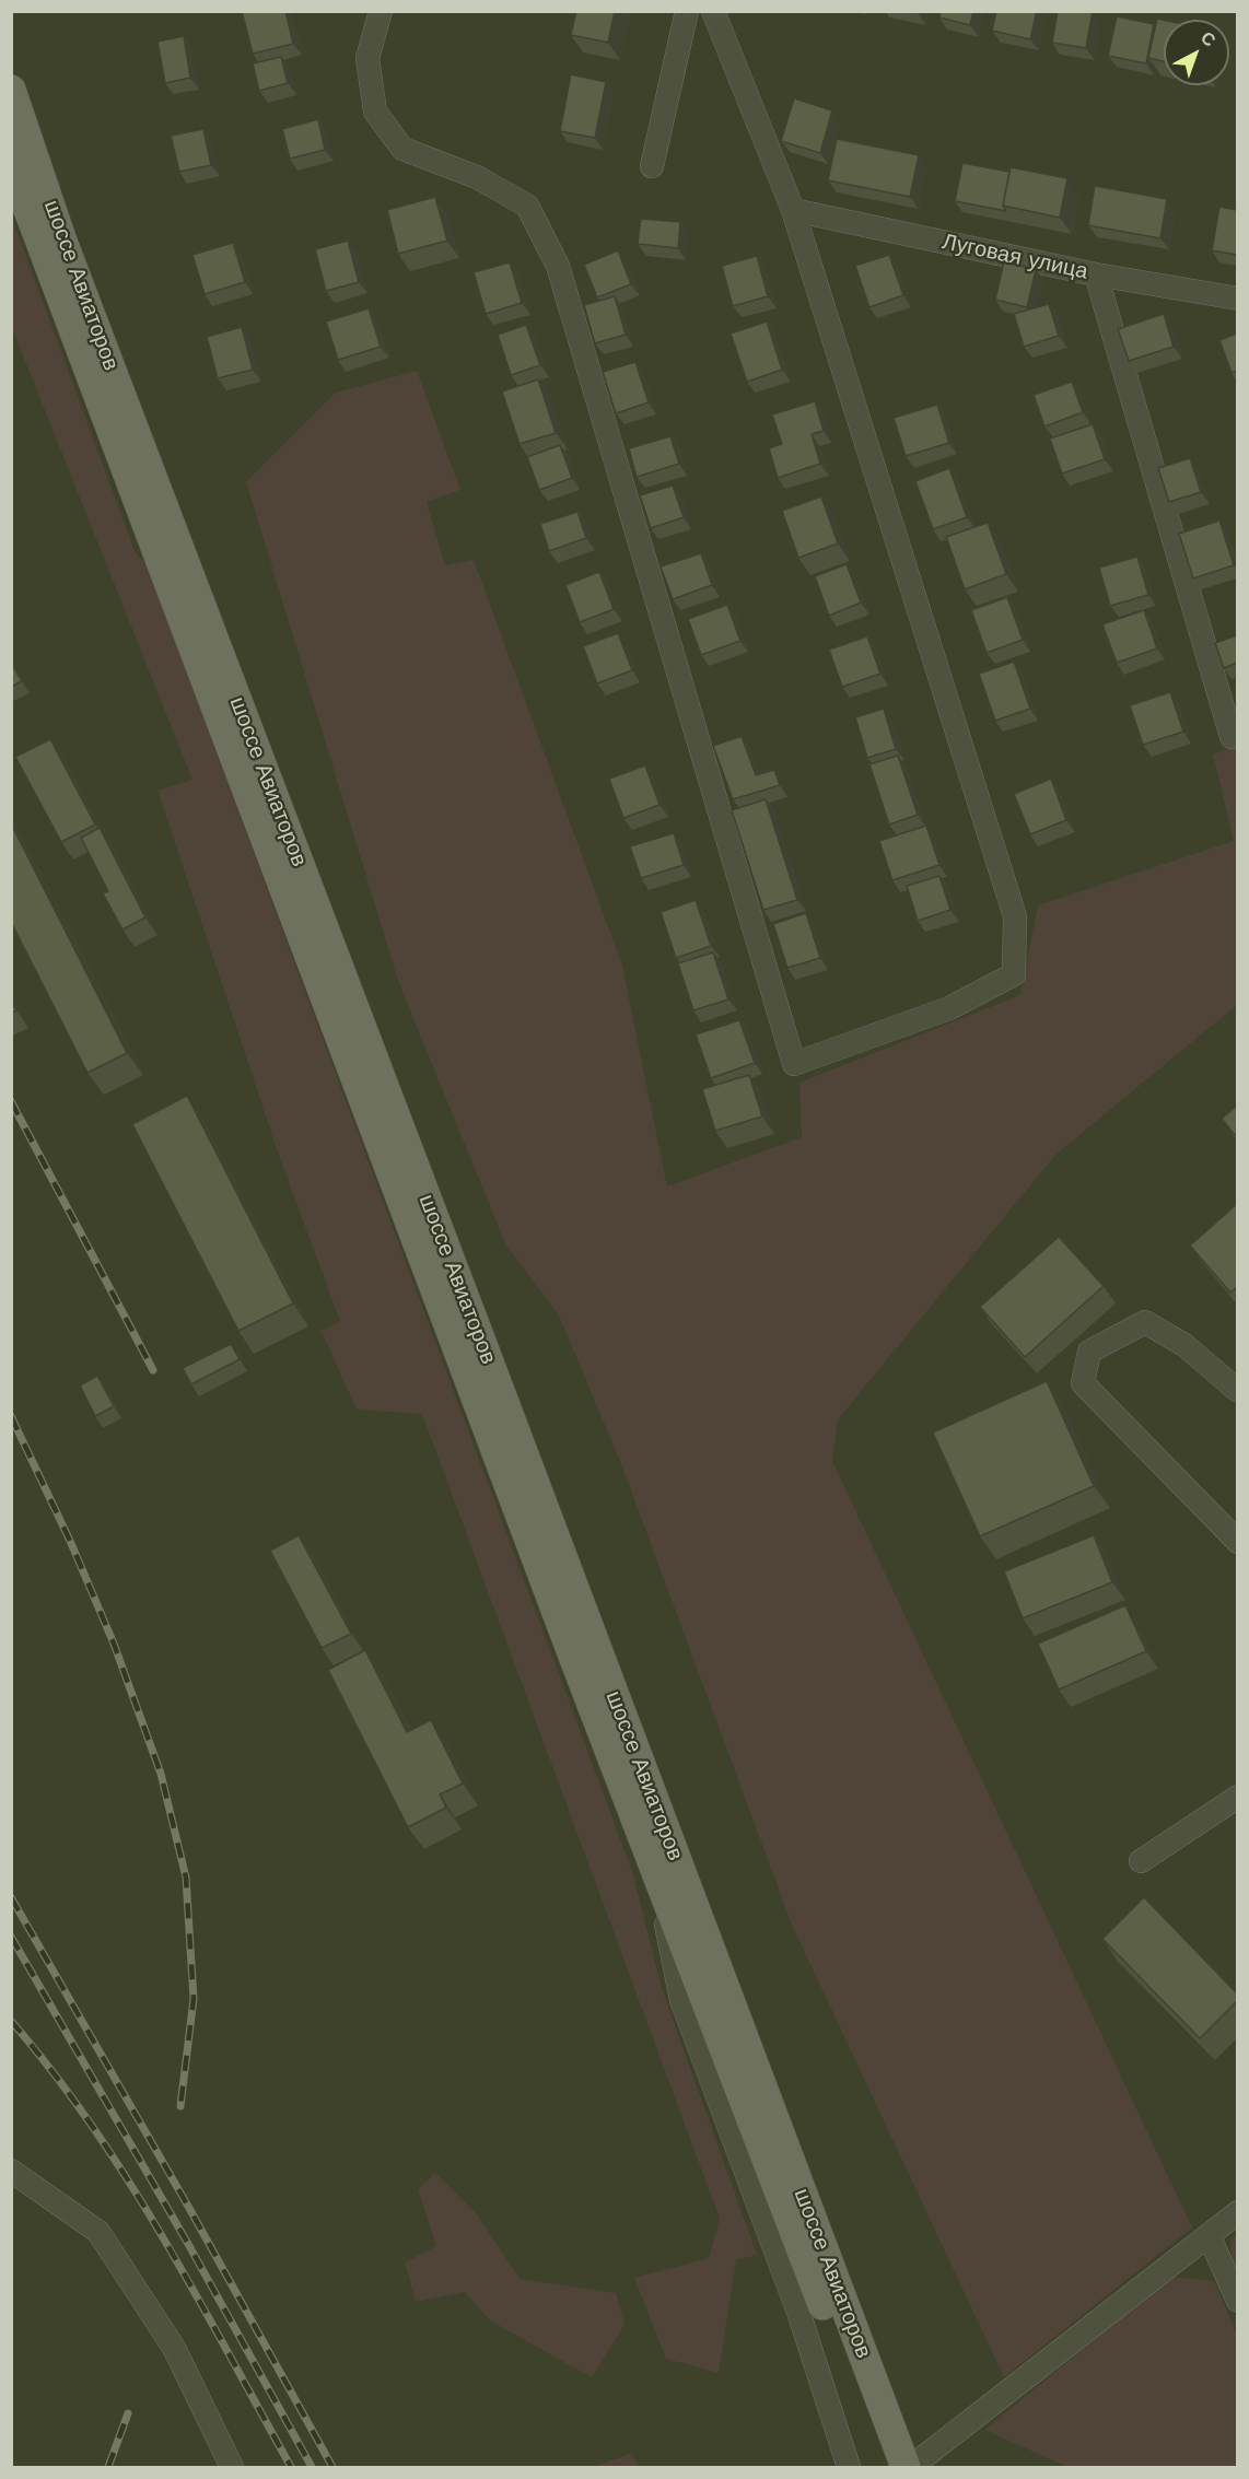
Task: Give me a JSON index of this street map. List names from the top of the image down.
{
  "streets": {
    "main road": ["шоссе Авиаторов"],
    "street": ["Луговая улица"]
  },
  "north": "top right"
}
